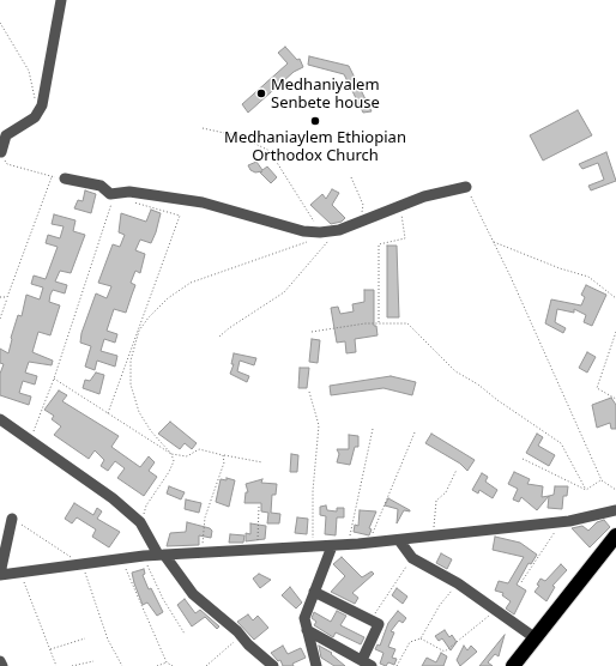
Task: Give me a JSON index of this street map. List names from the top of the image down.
{
  "places": ["Medhaniyalem Senbete house", "Medhaniaylem Ethiopian Orthodox Church"]
}
